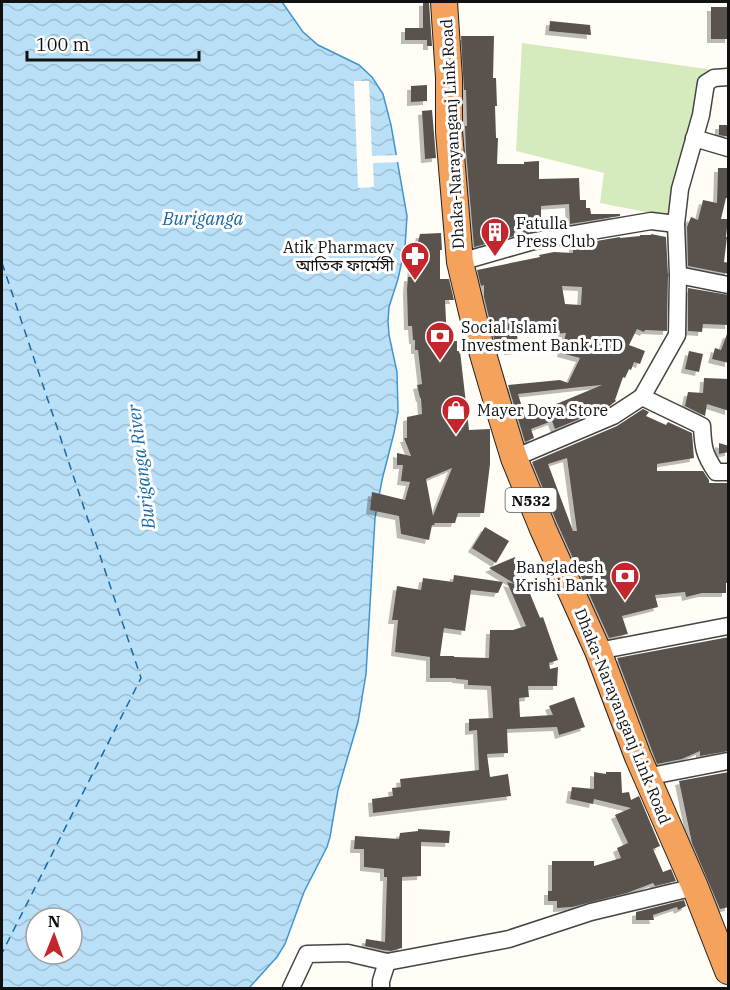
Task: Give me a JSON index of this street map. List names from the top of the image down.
{
  "streets": {
    "highway": ["Dhaka-Narayanganj Link Road", "N532"]
  },
  "water": ["Buriganga", "Buriganga River"],
  "places": {
    "building": ["Fatulla Press Club"],
    "pharmacy": ["Atik Pharmacy আতিক ফার্মেসী"],
    "bank": ["Social Islami Investment Bank LTD", "Bangladesh Krishi Bank"],
    "shop": ["Mayer Doya Store"]
  },
  "scale_bar": "100 m",
  "north": "top"
}
